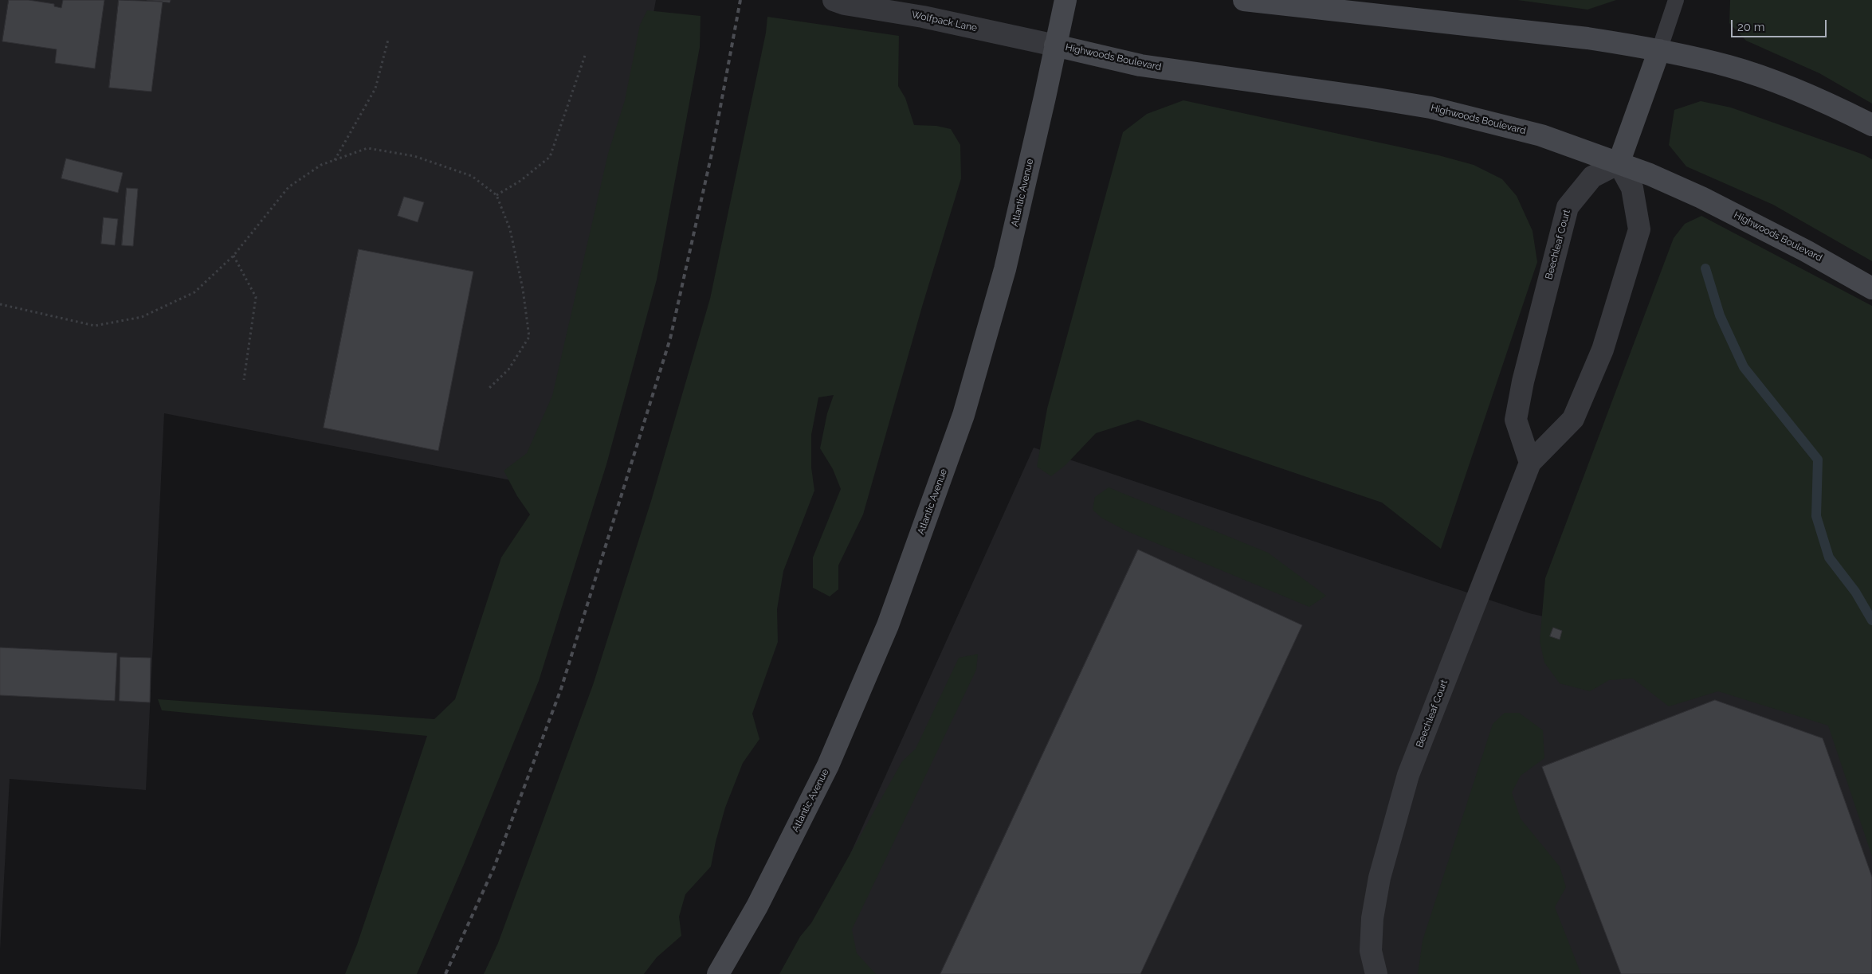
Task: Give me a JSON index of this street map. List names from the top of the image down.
{
  "streets": {
    "main road": ["Highwoods Boulevard", "Atlantic Avenue"],
    "street": ["Wolfpack Lane", "Beechleaf Court"]
  },
  "crossings": [
    ["Wolfpack Lane", "Highwoods Boulevard"],
    ["Wolfpack Lane", "Atlantic Avenue"],
    ["Highwoods Boulevard", "Atlantic Avenue"],
    ["Highwoods Boulevard", "Beechleaf Court"]
  ],
  "scale_bar": "20 m"
}
